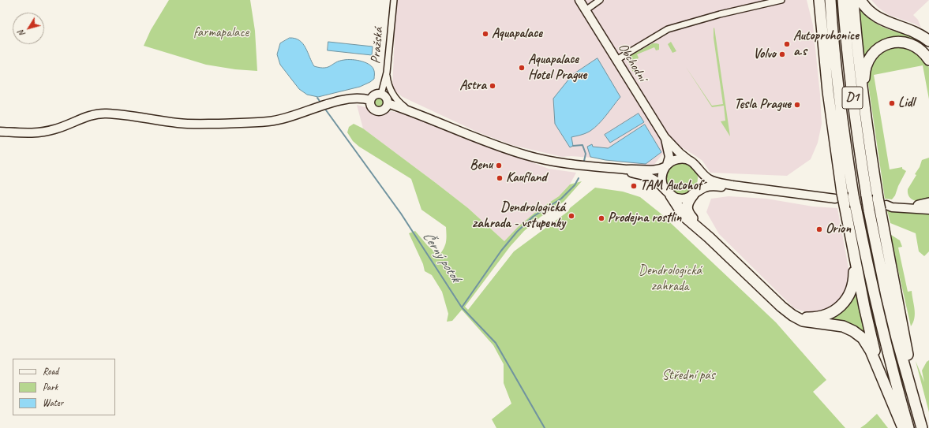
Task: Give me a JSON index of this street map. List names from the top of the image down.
{
  "streets": {
    "highway": ["D1"],
    "street": ["Pražská", "Obchodní"]
  },
  "water": ["Černý potok"],
  "parks": ["farmapalace", "Dendrologická zahrada", "Střední pás"],
  "places": [
    "Aquapalace",
    "Autopruhonice a.s",
    "Volvo",
    "Aquapalace Hotel Prague",
    "Astra",
    "Lidl",
    "Tesla Prague",
    "Benu",
    "Kaufland",
    "TAM Autohof",
    "Dendrologická zahrada - vstupenky",
    "Prodejna rostlin",
    "Orion"
  ],
  "legend": ["Road", "Park", "Water"],
  "north": "bottom left"
}
